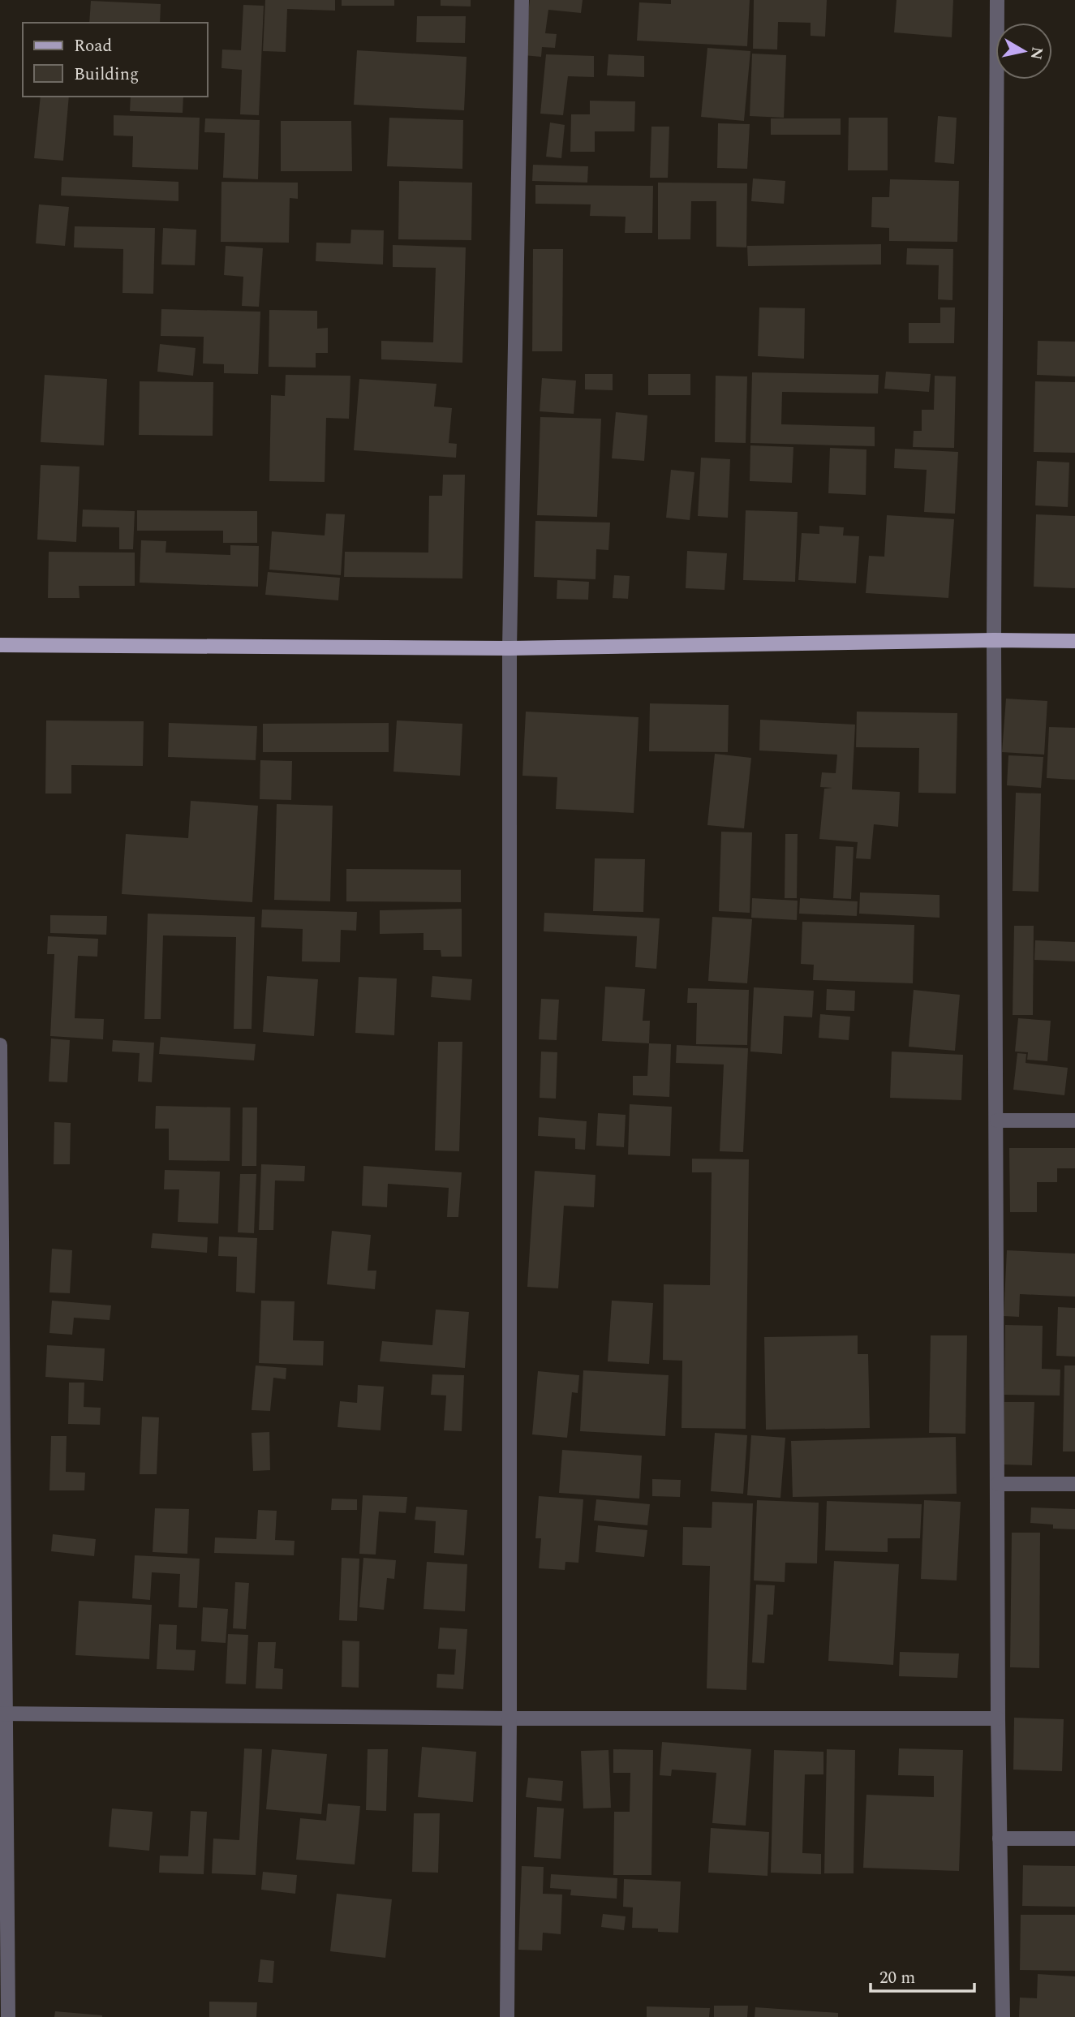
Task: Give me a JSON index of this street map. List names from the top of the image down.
{
  "legend": ["Road", "Building"],
  "scale_bar": "20 m",
  "north": "right"
}
